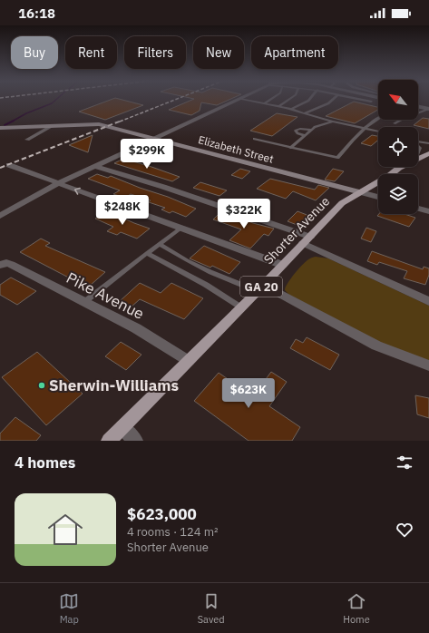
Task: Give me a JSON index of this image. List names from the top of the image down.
{
  "streets": {
    "main road": ["Shorter Avenue", "GA 20"],
    "street": ["Elizabeth Street", "Pike Avenue"]
  },
  "crossings": [
    ["Elizabeth Street", "Shorter Avenue"],
    ["Shorter Avenue", "Pike Avenue"]
  ],
  "places": ["Sherwin-Williams"],
  "north": "top left",
  "page": {
    "status": "16:18",
    "chip": [
      "Buy",
      "Rent",
      "Filters",
      "New",
      "Apartment"
    ],
    "price": [
      "$299K",
      "$248K",
      "$322K",
      "$623K"
    ],
    "heading": "4 homes",
    "list": [
      {
        "name": "$623,000",
        "note": "4 rooms · 124 m² · Shorter Avenue"
      }
    ],
    "tabs": ["Map", "Saved", "Home"]
  }
}
